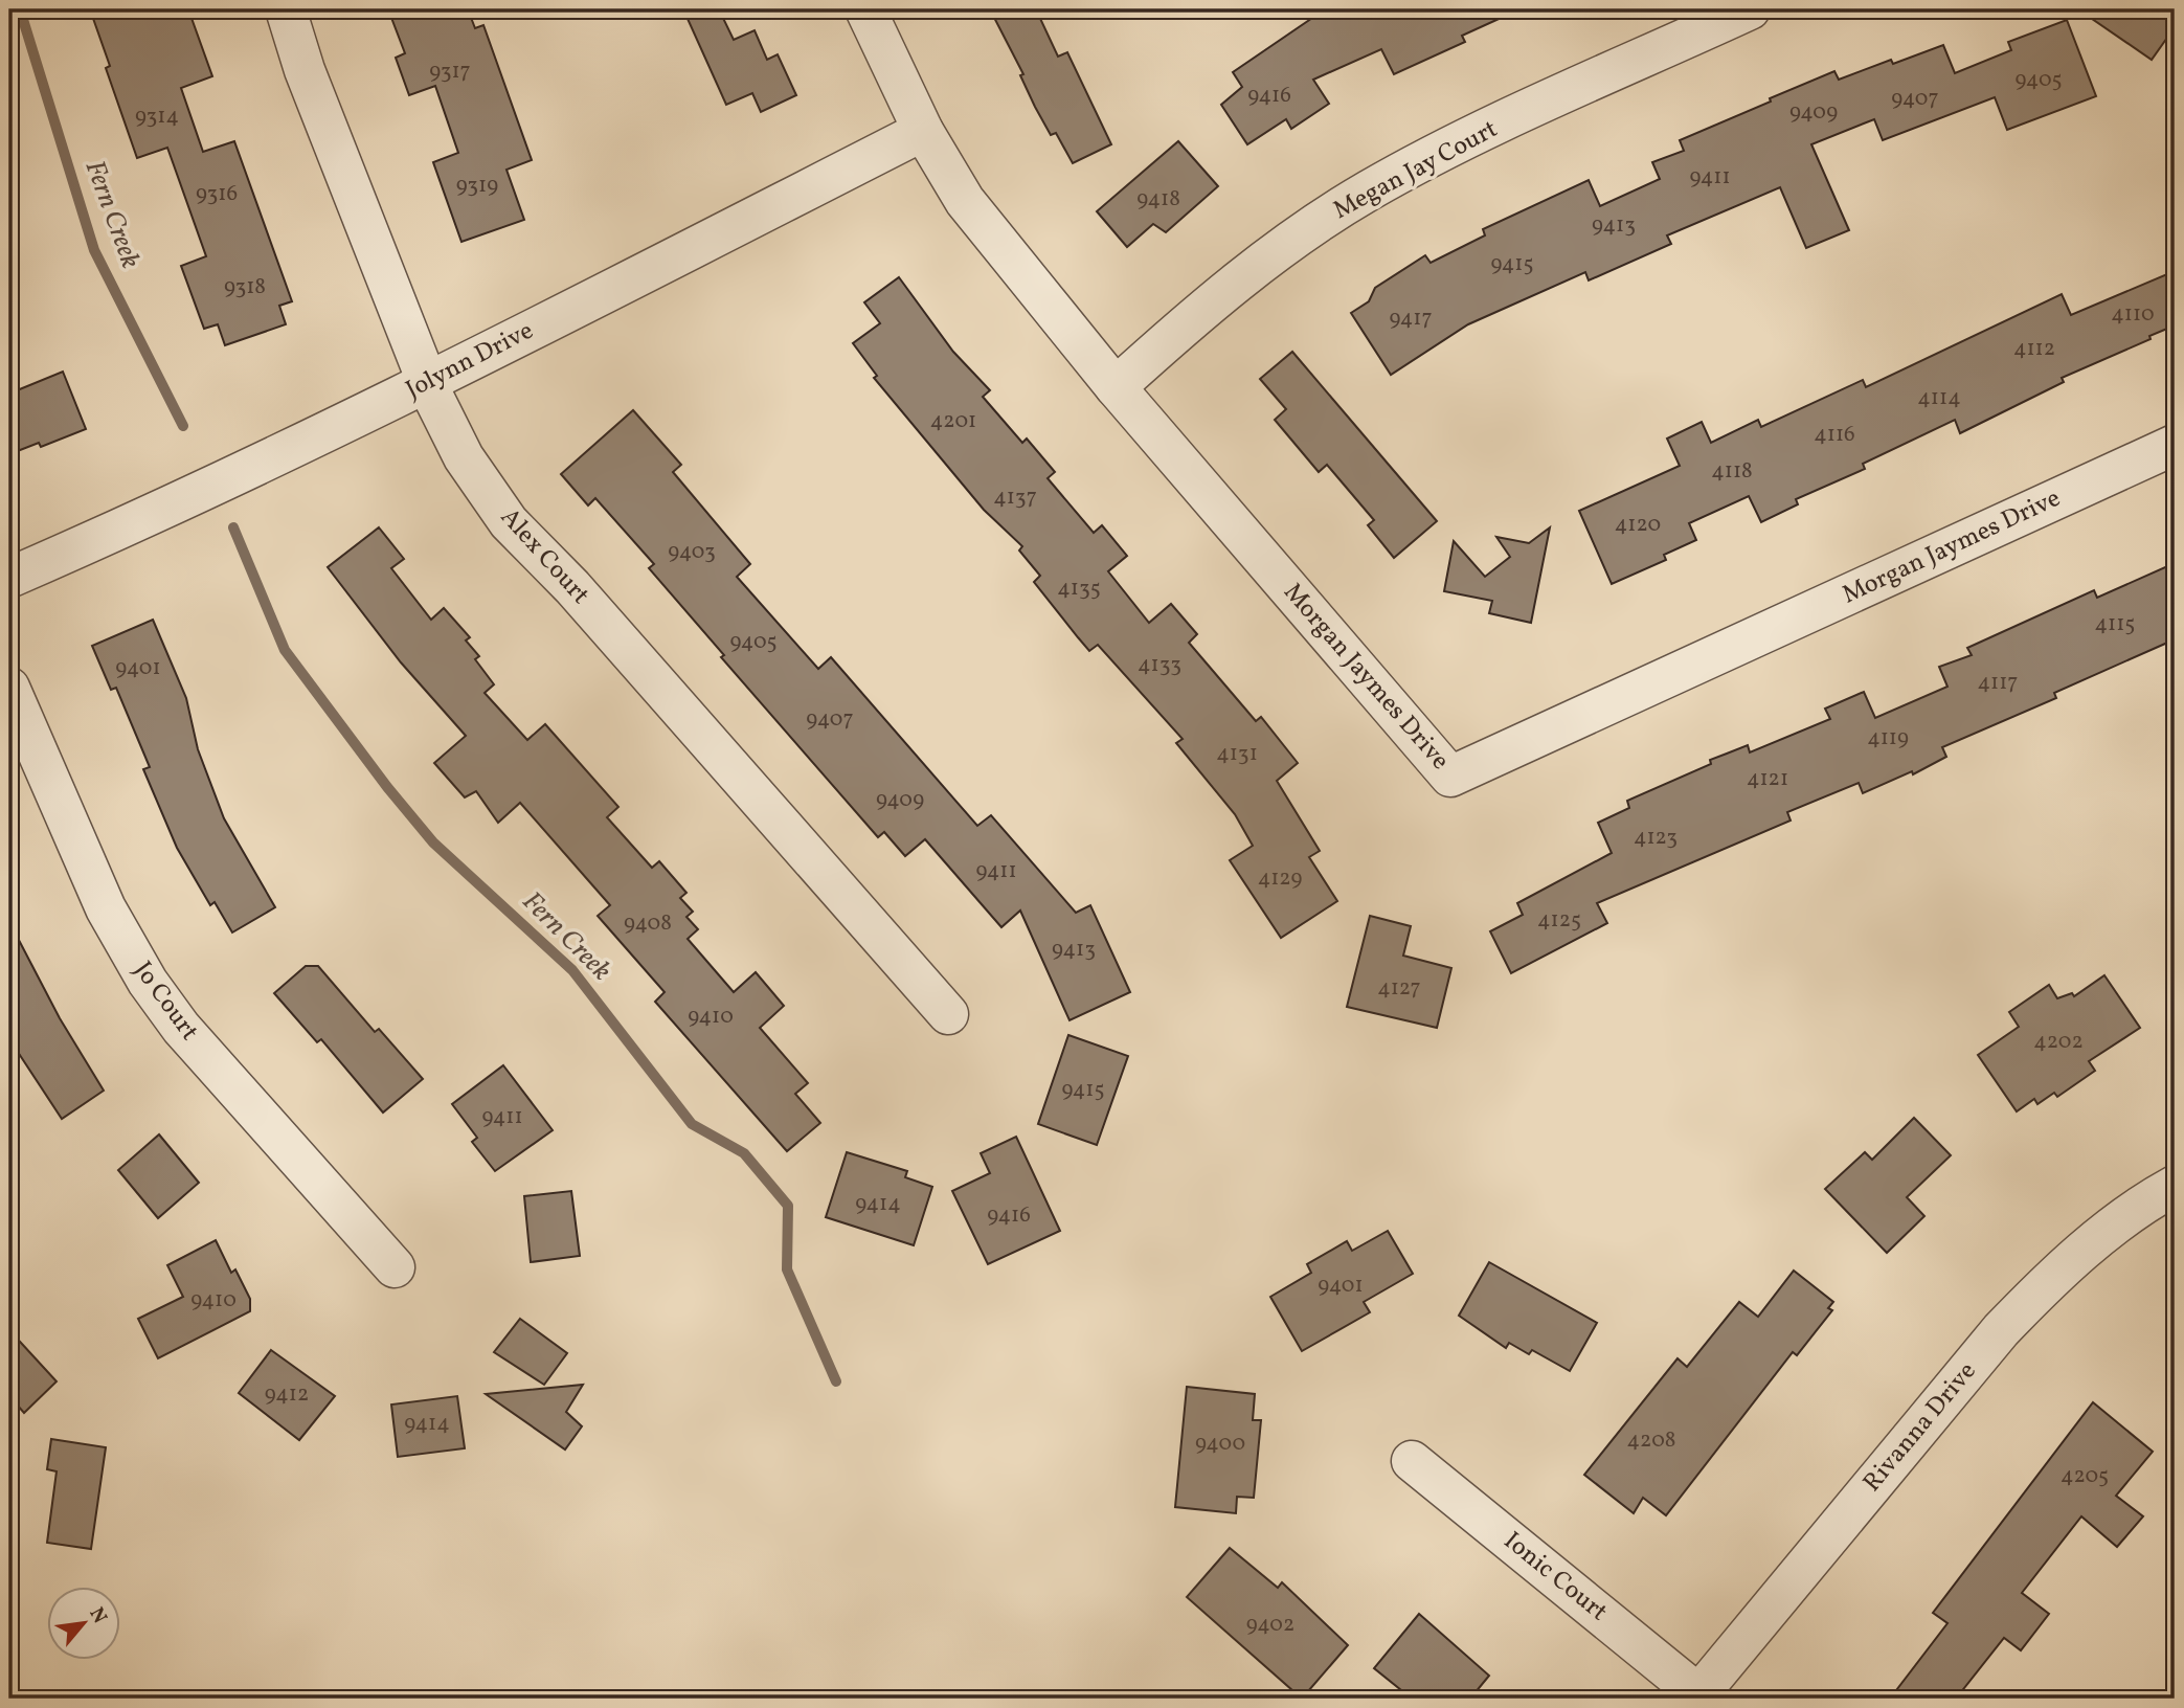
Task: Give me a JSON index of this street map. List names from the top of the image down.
{
  "streets": {
    "street": [
      "Megan Jay Court",
      "Jolynn Drive",
      "Morgan Jaymes Drive",
      "Alex Court",
      "Jo Court",
      "Rivanna Drive",
      "Ionic Court"
    ]
  },
  "crossings": [
    ["Megan Jay Court", "Morgan Jaymes Drive"],
    ["Jolynn Drive", "Morgan Jaymes Drive"],
    ["Jolynn Drive", "Alex Court"],
    ["Rivanna Drive", "Ionic Court"]
  ],
  "water": ["Fern Creek"],
  "house_numbers": [
    "9317",
    "9405",
    "9416",
    "9407",
    "9409",
    "9314",
    "9411",
    "9319",
    "9316",
    "9418",
    "9413",
    "9415",
    "9318",
    "4110",
    "9417",
    "4112",
    "4114",
    "4201",
    "4116",
    "4118",
    "4137",
    "4120",
    "9403",
    "4135",
    "4115",
    "9405",
    "4133",
    "9401",
    "4117",
    "9407",
    "4119",
    "4131",
    "4121",
    "9409",
    "4123",
    "9411",
    "4129",
    "4125",
    "9408",
    "9413",
    "4127",
    "9410",
    "4202",
    "9415",
    "9411",
    "9414",
    "9416",
    "9401",
    "9410",
    "9412",
    "9414",
    "4208",
    "9400",
    "4205",
    "9402"
  ],
  "north": "top right"
}
